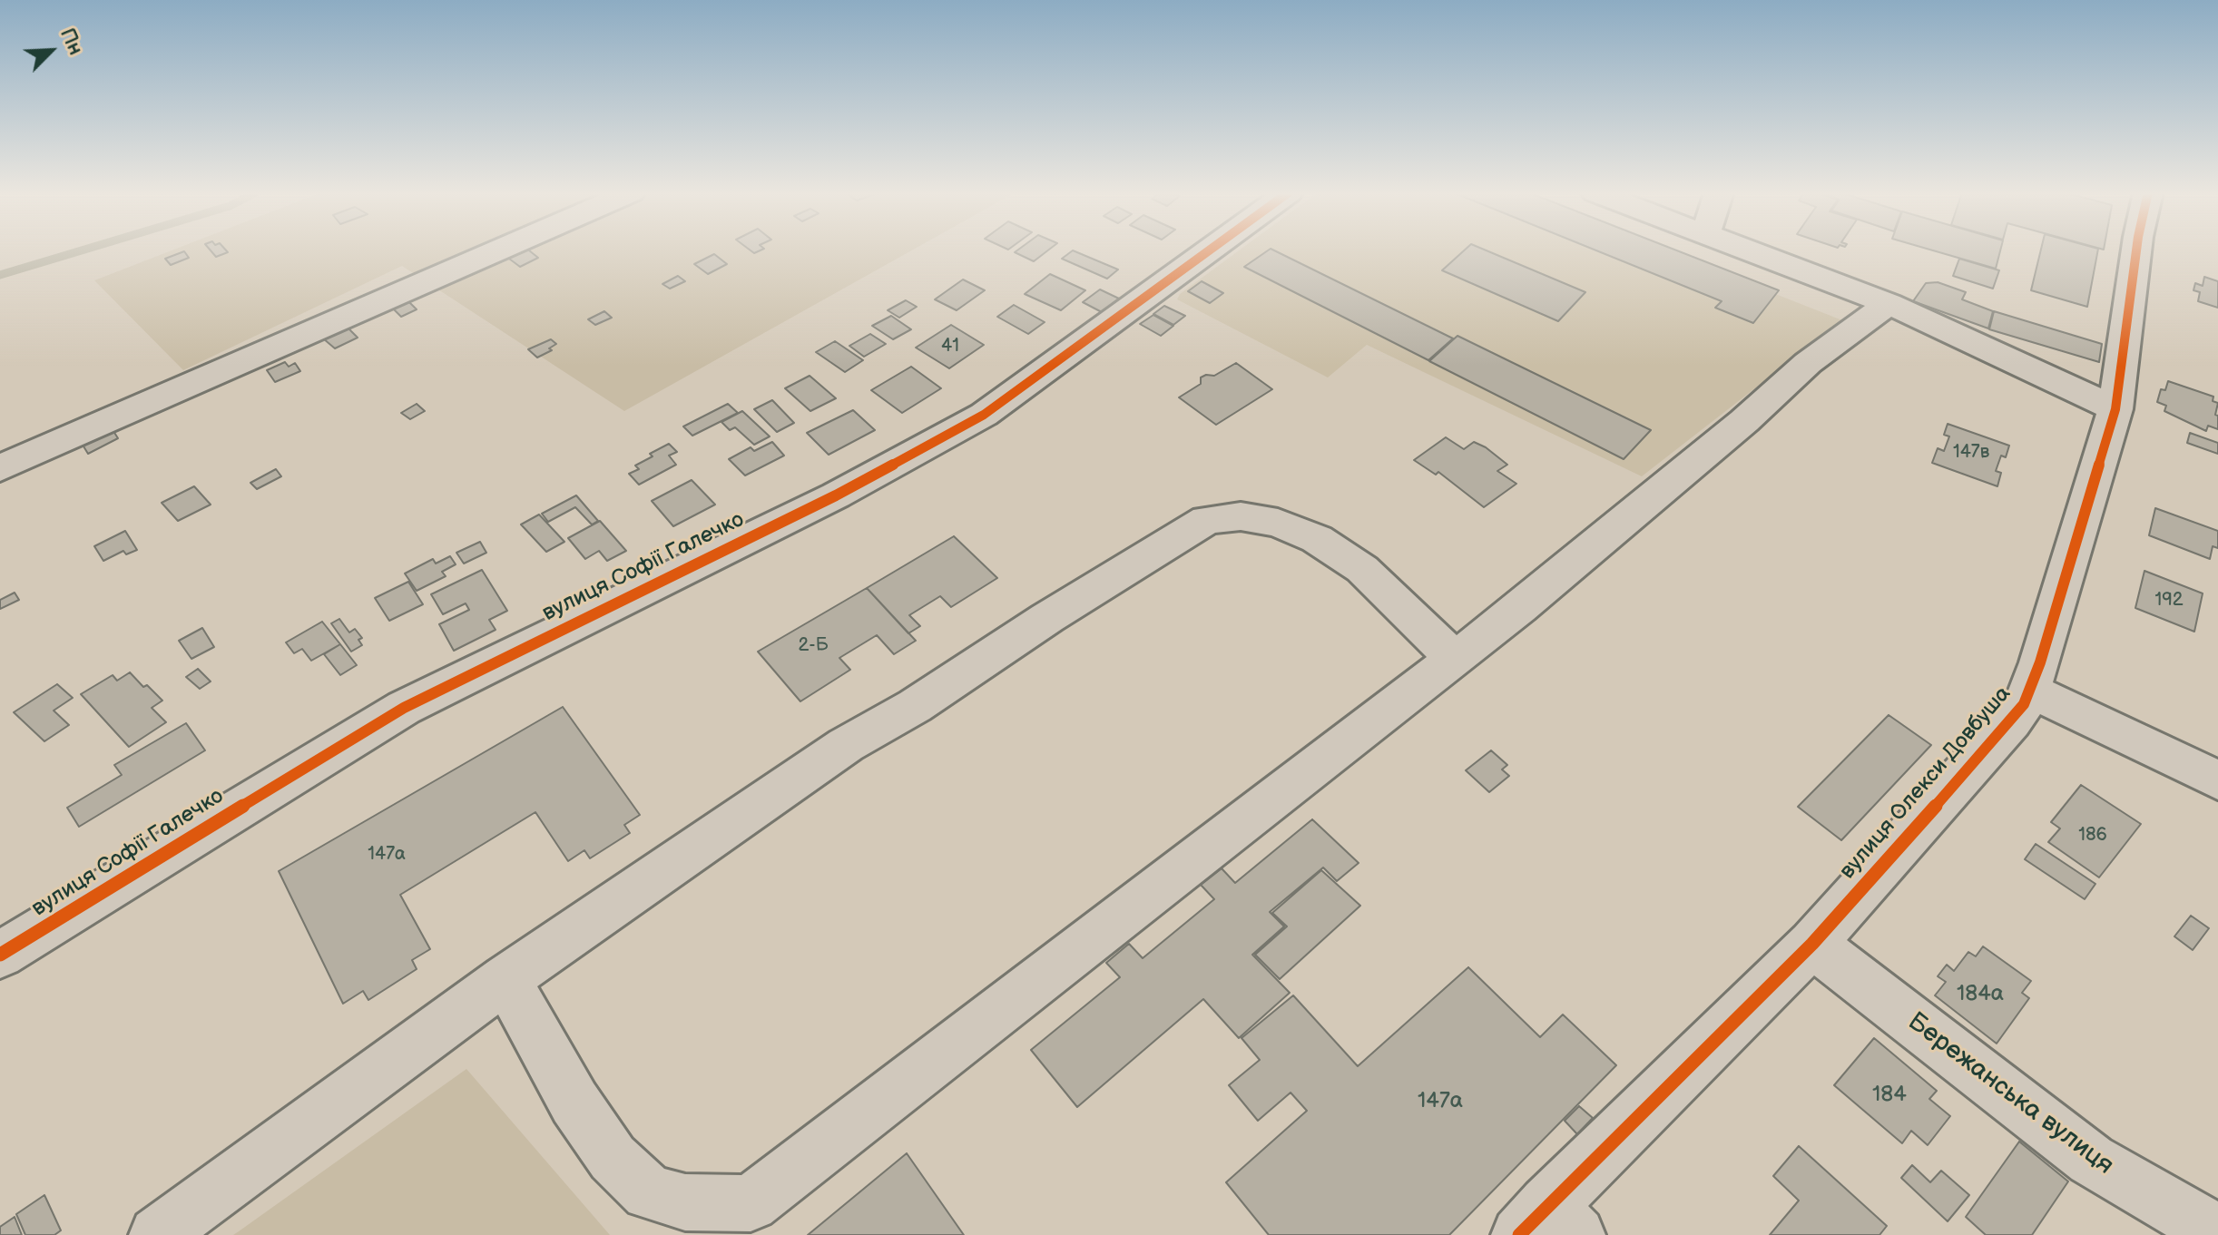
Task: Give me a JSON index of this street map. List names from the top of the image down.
{
  "streets": {
    "street": ["вулиця Софії Галечко", "вулиця Олекси Довбуша", "Бережанська вулиця"]
  },
  "crossings": [
    ["вулиця Олекси Довбуша", "Бережанська вулиця"]
  ],
  "house_numbers": [
    "41",
    "147в",
    "192",
    "2-Б",
    "186",
    "147а",
    "184а",
    "184",
    "147а"
  ],
  "north": "top right"
}
